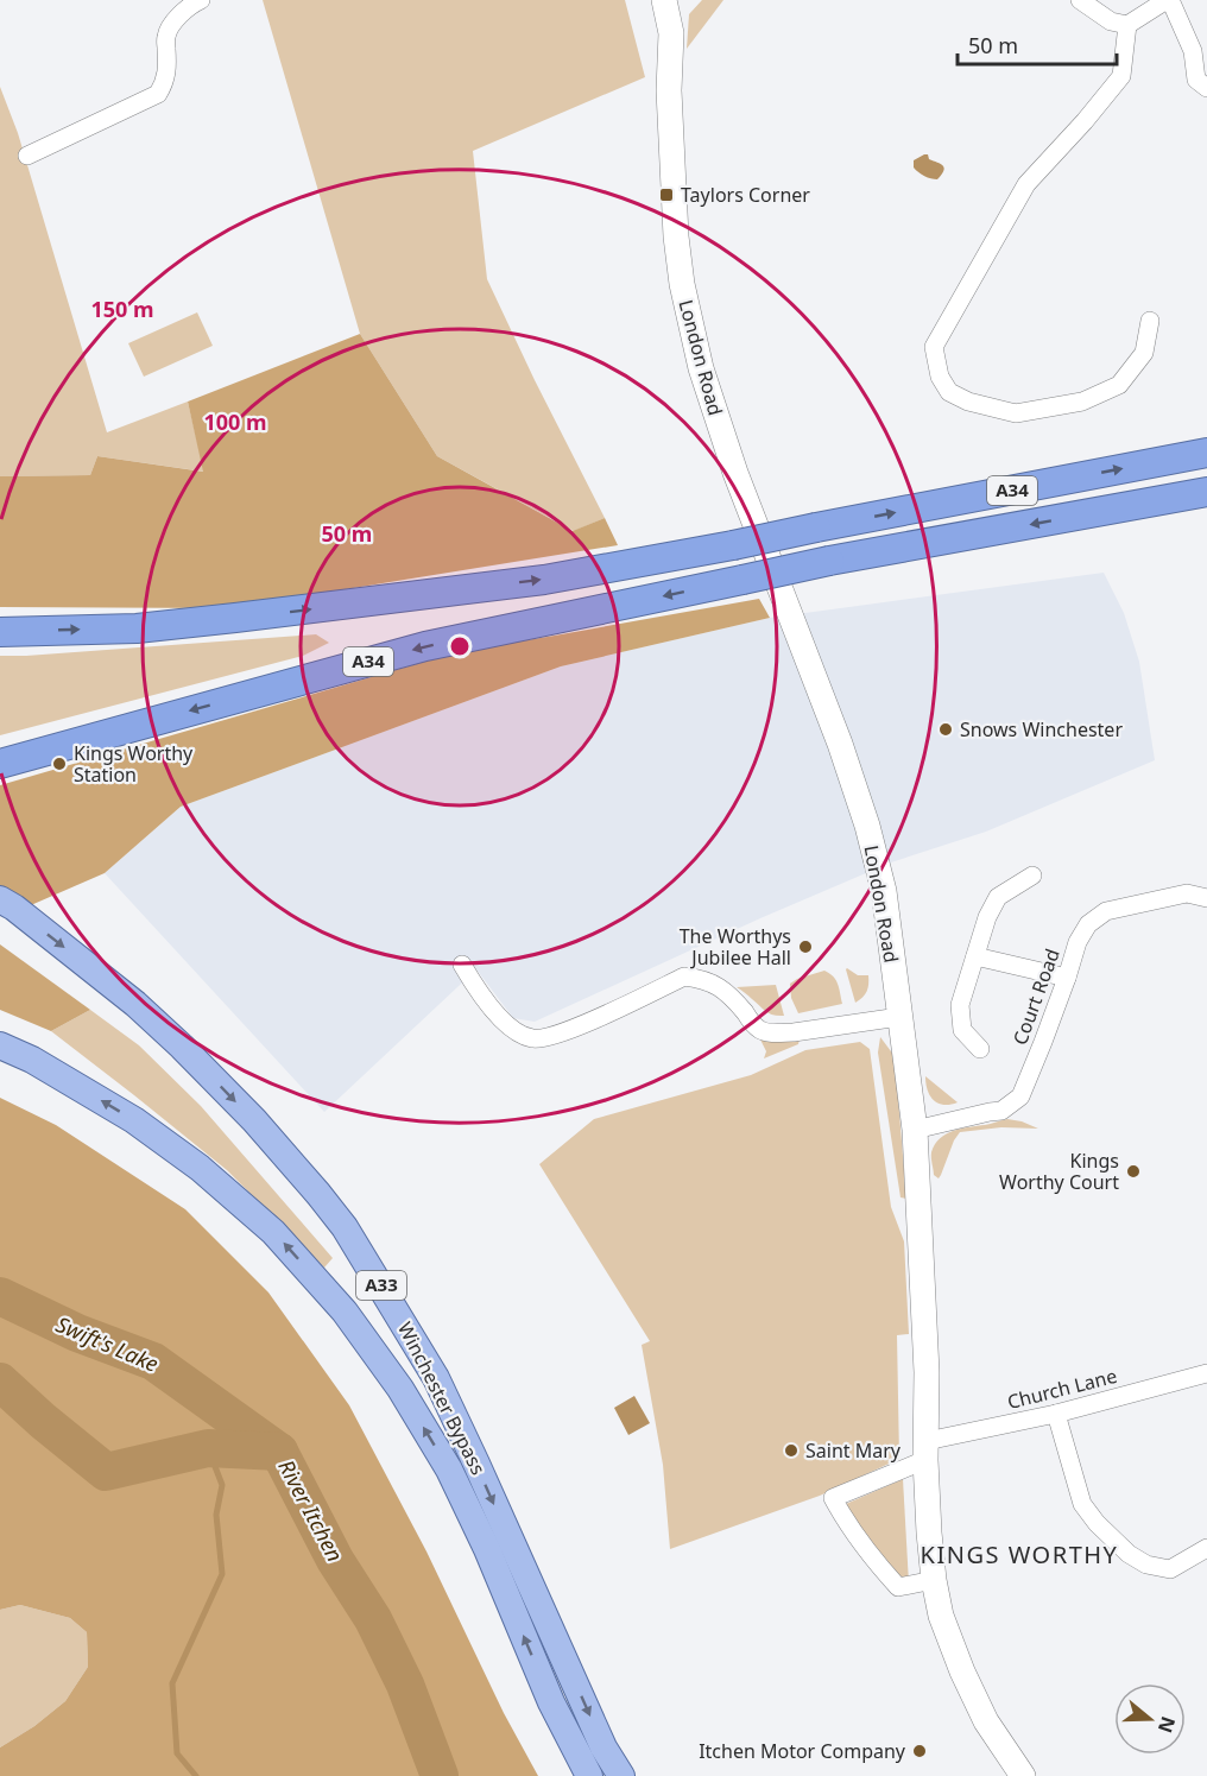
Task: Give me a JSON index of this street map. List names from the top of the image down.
{
  "streets": {
    "highway": ["A34"],
    "main road": ["London Road", "A33", "Winchester Bypass"],
    "street": ["Court Road", "Church Lane"]
  },
  "crossings": [
    ["London Road", "Court Road"],
    ["London Road", "Church Lane"]
  ],
  "districts": ["KINGS WORTHY"],
  "water": ["Swift's Lake", "River Itchen"],
  "places": {
    "transit": ["Taylors Corner"],
    "other": [
      "Snows Winchester",
      "Kings Worthy Station",
      "The Worthys Jubilee Hall",
      "Kings Worthy Court",
      "Saint Mary",
      "Itchen Motor Company"
    ]
  },
  "scale_bar": "50 m",
  "north": "right",
  "rings": ["150 m", "100 m", "50 m"]
}
